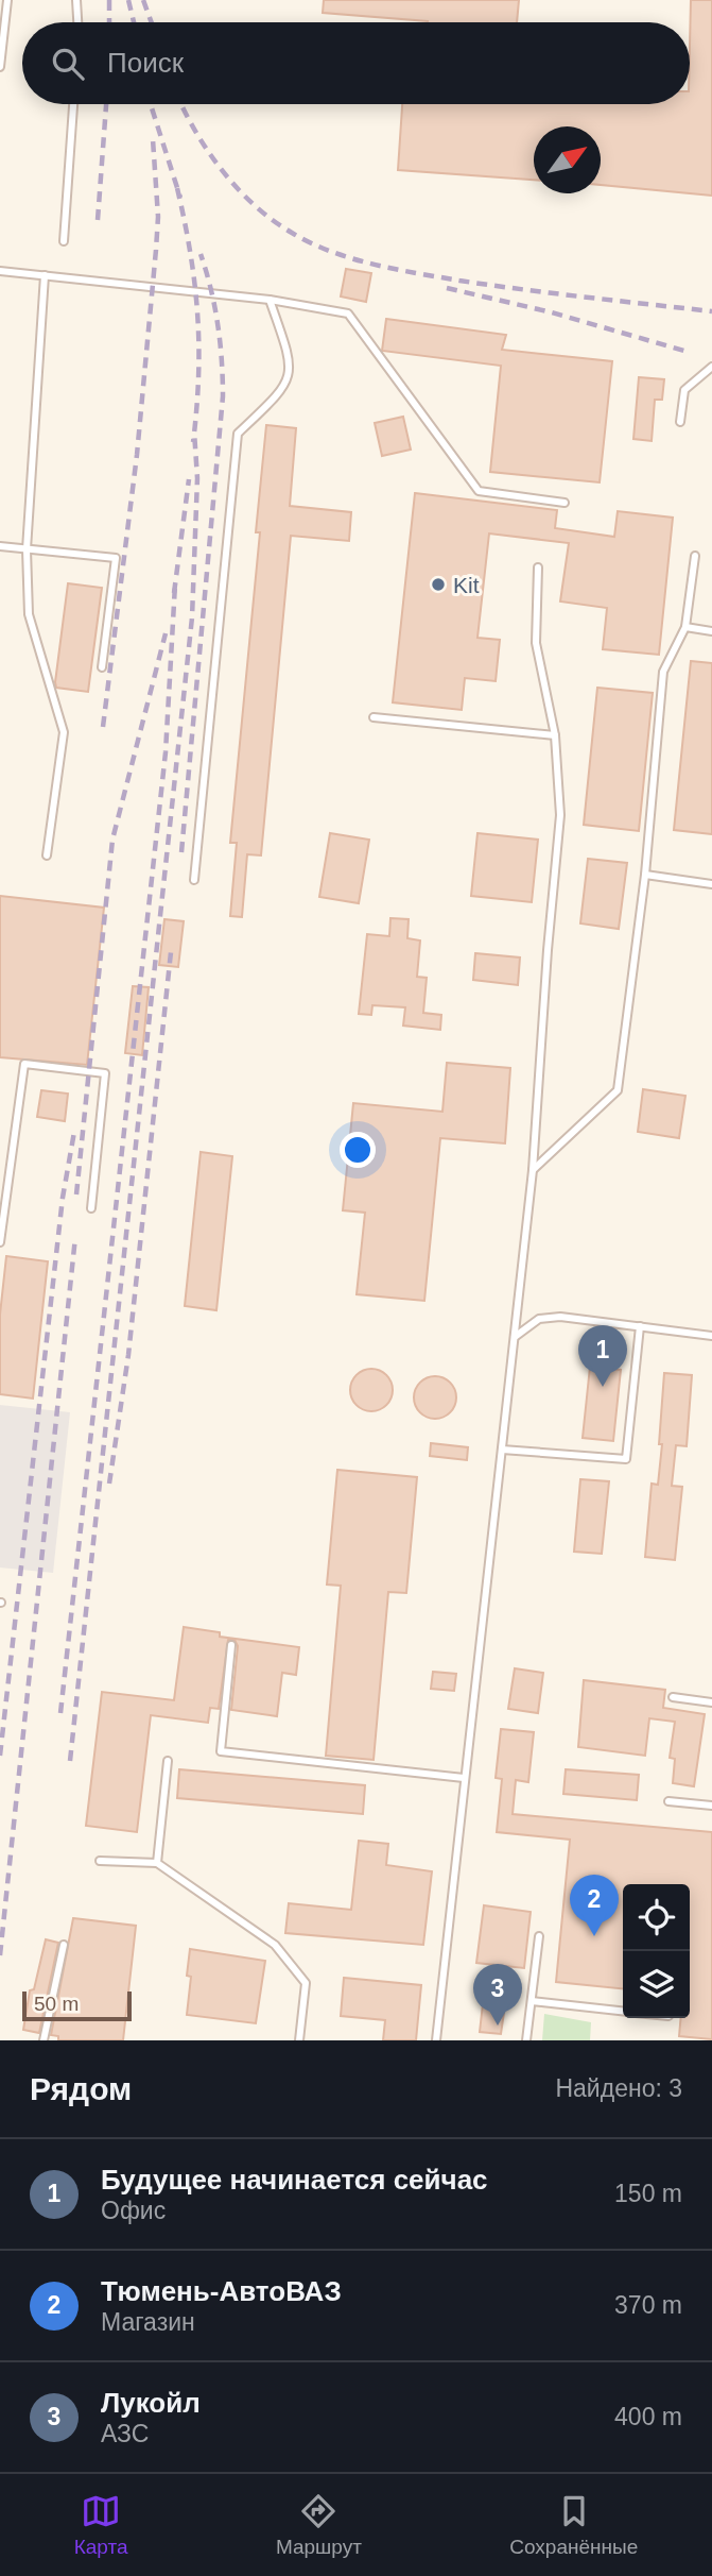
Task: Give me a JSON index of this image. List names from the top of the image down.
{
  "places": ["Kit"],
  "scale_bar": "50 m",
  "north": "top right",
  "page": {
    "search": "Поиск",
    "pins": ["1", "2", "3"],
    "scale": "50 m",
    "heading": ["Рядом", "Найдено: 3"],
    "list": [
      {
        "mark": "1",
        "name": "Будущее начинается сейчас",
        "note": "Офис",
        "value": "150 m"
      },
      {
        "mark": "2",
        "name": "Тюмень-АвтоВАЗ",
        "note": "Магазин",
        "value": "370 m"
      },
      {
        "mark": "3",
        "name": "Лукойл",
        "note": "АЗС",
        "value": "400 m"
      }
    ],
    "nav": ["Карта", "Маршрут", "Сохранённые"]
  }
}
